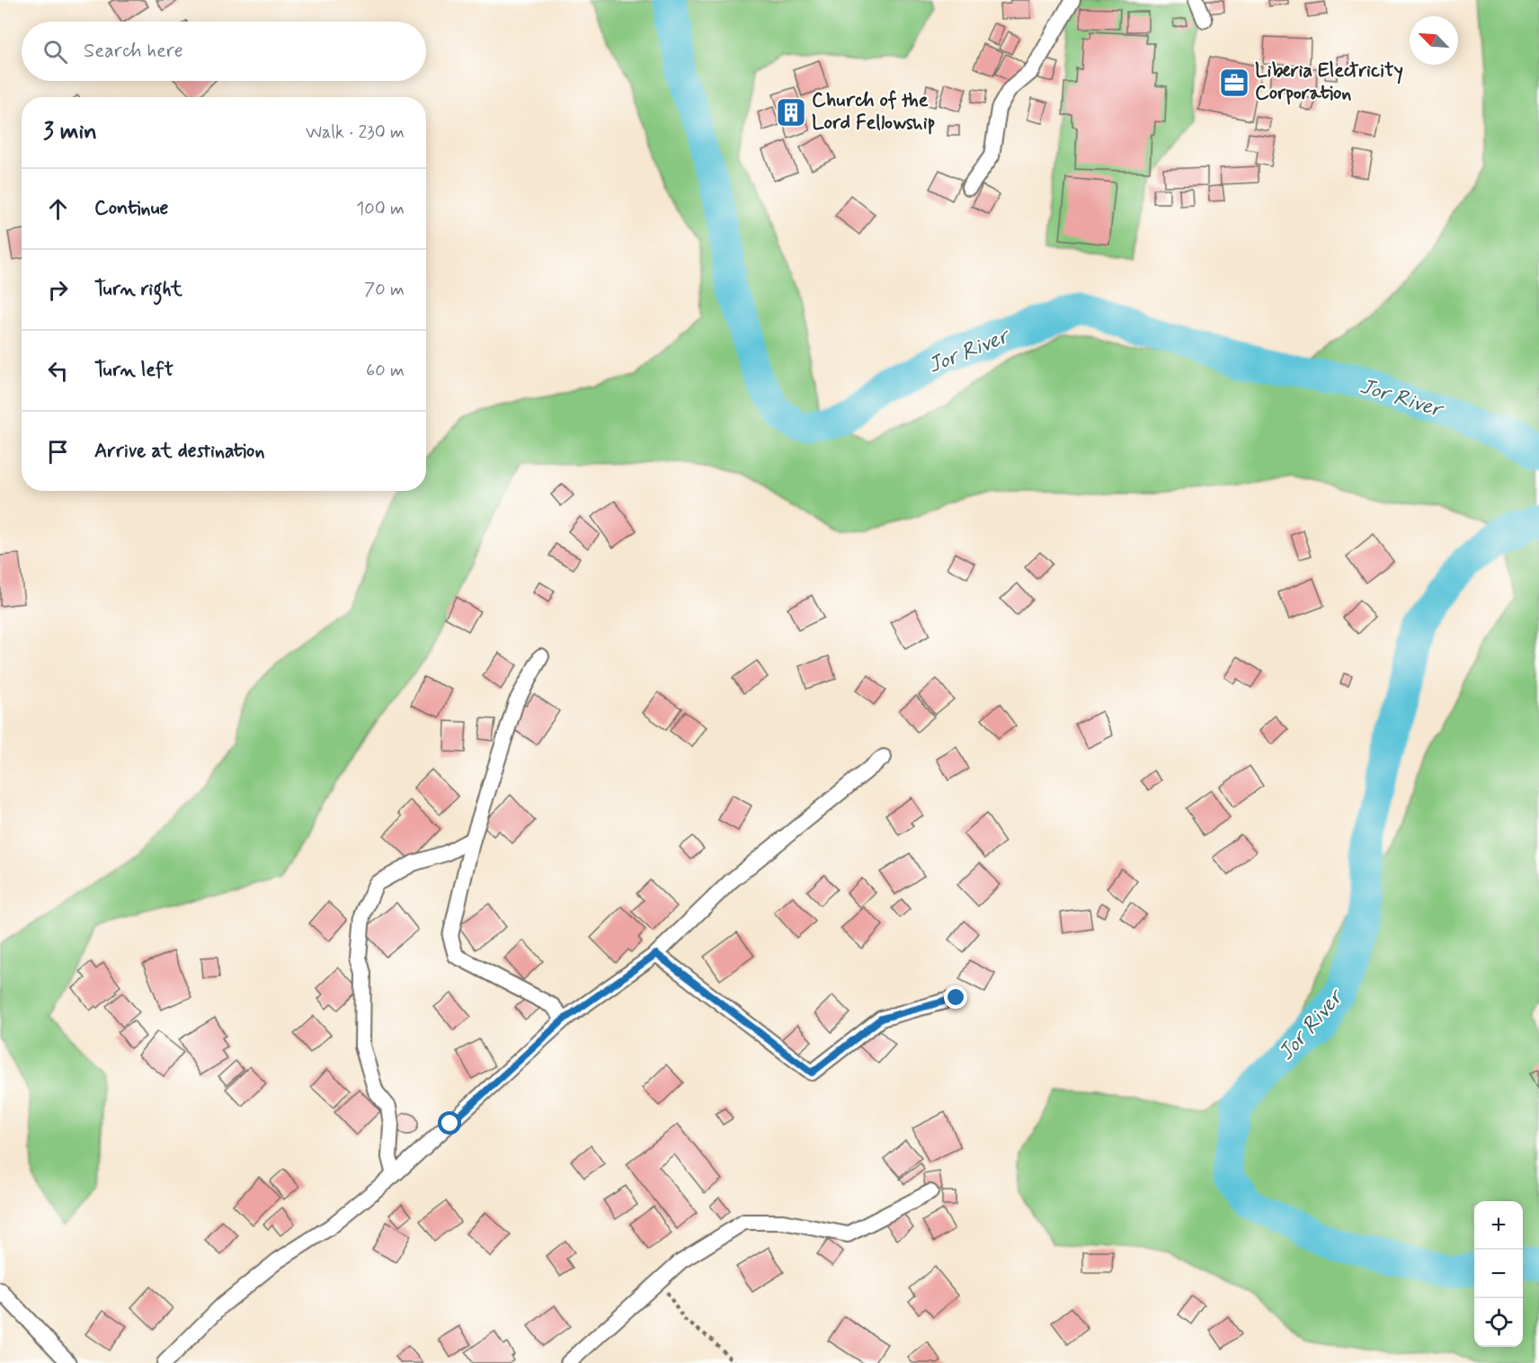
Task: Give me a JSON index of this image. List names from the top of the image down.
{
  "water": ["Jor River"],
  "places": {
    "office": ["Liberia Electricity Corporation"],
    "building": ["Church of the Lord Fellowship"]
  },
  "north": "top left",
  "page": {
    "search": "Search here",
    "heading": ["3 min", "Walk · 230 m"],
    "list": [
      ["Continue", "100 m"],
      ["Turn right", "70 m"],
      ["Turn left", "60 m"],
      "Arrive at destination"
    ],
    "map_buttons": ["+", "−"]
  }
}
